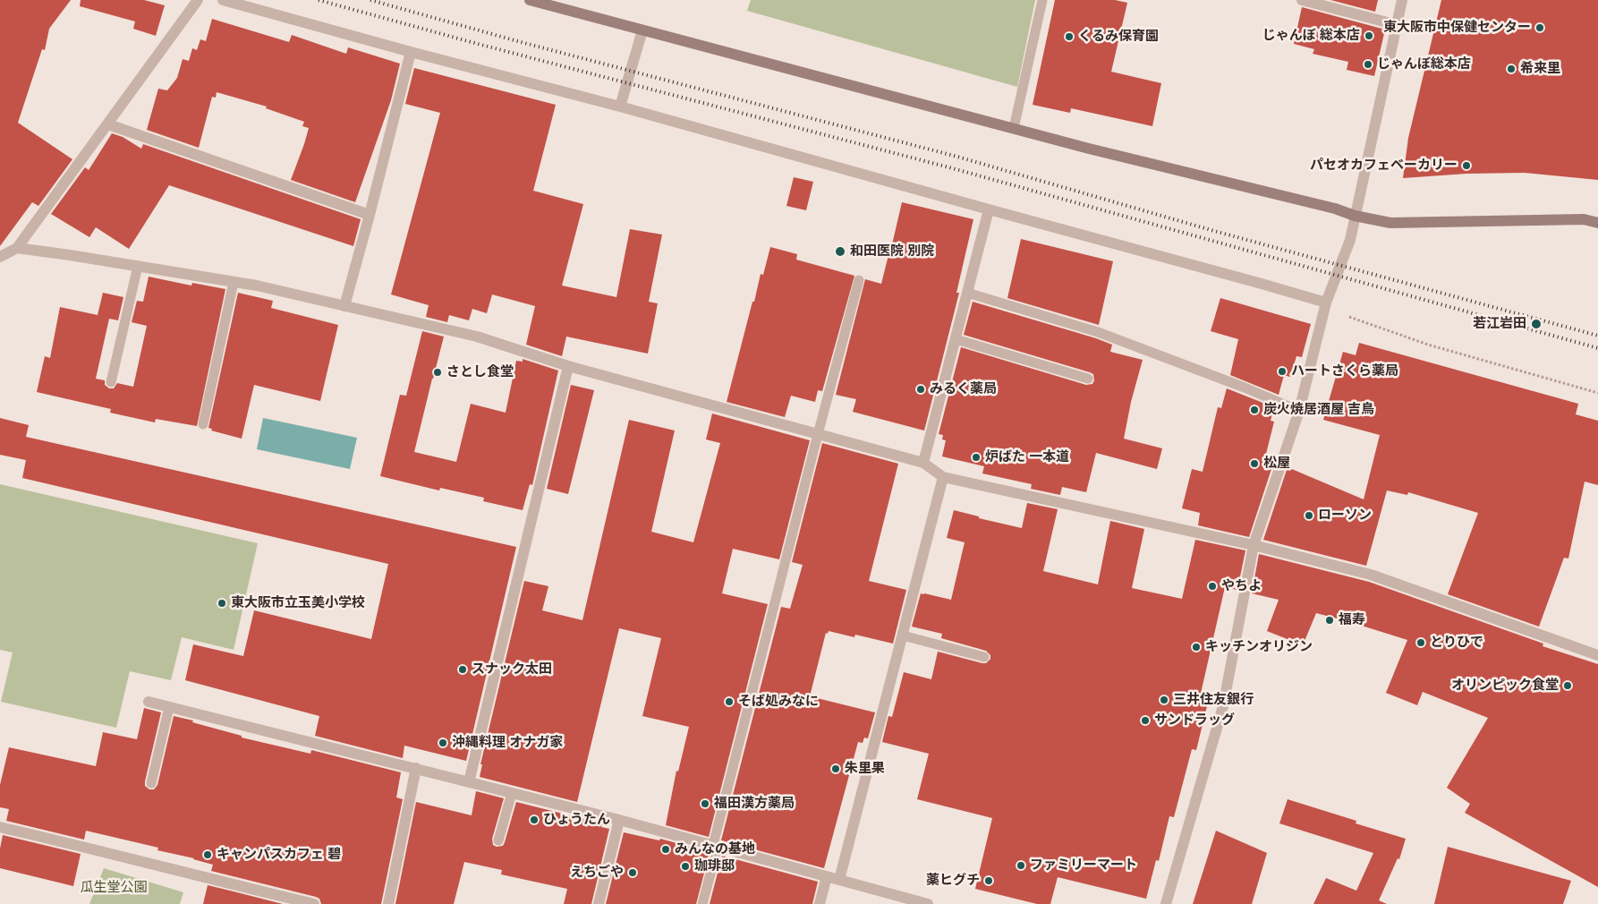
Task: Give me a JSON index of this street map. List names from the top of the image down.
{
  "parks": ["瓜生堂公園"],
  "places": [
    "東大阪市中保健センター",
    "じゃんぼ 総本店",
    "くるみ保育園",
    "じゃんぼ総本店",
    "希来里",
    "パセオカフェベーカリー",
    "和田医院 別院",
    "若江岩田",
    "ハートさくら薬局",
    "さとし食堂",
    "みるく薬局",
    "炭火焼居酒屋 吉鳥",
    "炉ばた 一本道",
    "松屋",
    "ローソン",
    "やちよ",
    "東大阪市立玉美小学校",
    "福寿",
    "とりひで",
    "キッチンオリジン",
    "スナック太田",
    "オリンピック食堂",
    "三井住友銀行",
    "そば処みなに",
    "サンドラッグ",
    "沖縄料理 オナガ家",
    "朱里果",
    "福田漢方薬局",
    "ひょうたん",
    "みんなの基地",
    "キャンパスカフェ 碧",
    "ファミリーマート",
    "珈琲邸",
    "えちごや",
    "薬ヒグチ"
  ]
}
